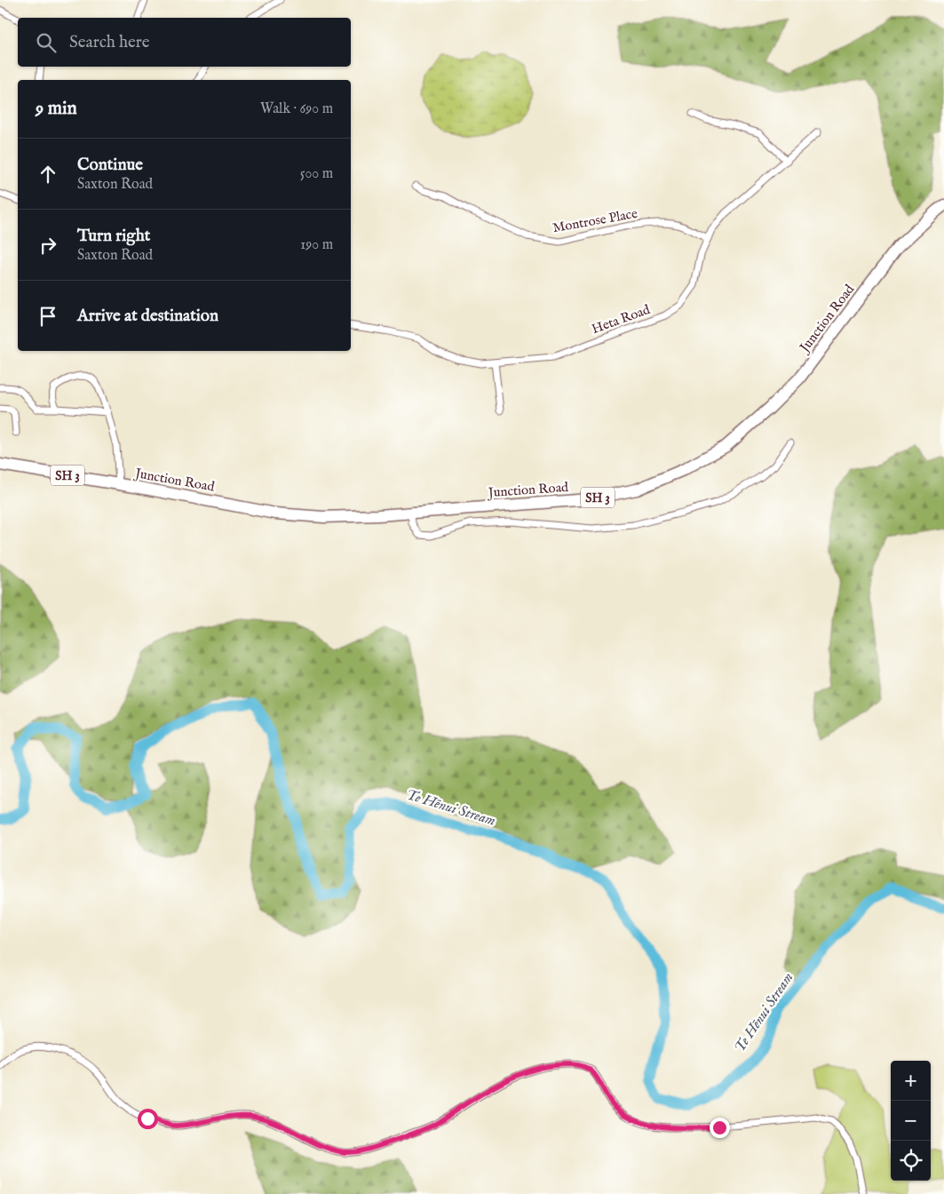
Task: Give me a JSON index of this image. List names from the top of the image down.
{
  "streets": {
    "highway": ["Junction Road", "SH 3"],
    "street": ["Montrose Place", "Heta Road"]
  },
  "crossings": [
    ["Montrose Place", "Heta Road"]
  ],
  "water": ["Te Hēnui Stream"],
  "page": {
    "search": "Search here",
    "heading": ["9 min", "Walk · 690 m"],
    "list": [
      ["Continue", "Saxton Road", "500 m"],
      ["Turn right", "Saxton Road", "190 m"],
      "Arrive at destination"
    ],
    "map_buttons": ["+", "−"]
  }
}
